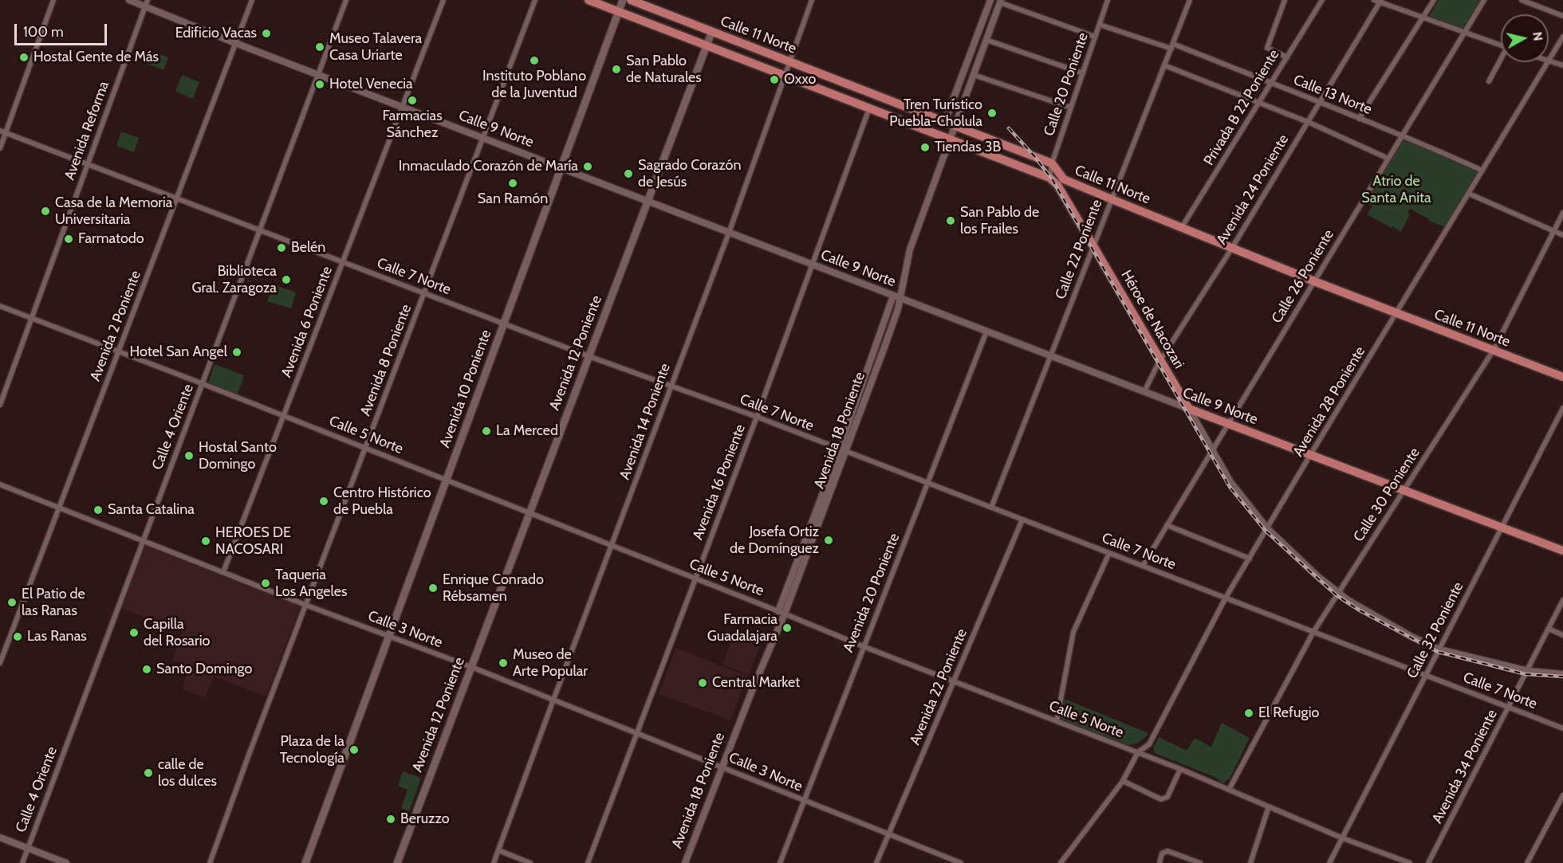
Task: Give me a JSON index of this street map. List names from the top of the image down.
{
  "streets": {
    "main road": [
      "Calle 11 Norte",
      "Calle 9 Norte",
      "Héroe de Nacozari",
      "Avenida 12 Poniente",
      "Avenida 10 Poniente"
    ],
    "street": [
      "Calle 20 Poniente",
      "Calle 13 Norte",
      "Privada B 22 Poniente",
      "Avenida Reforma",
      "Avenida 24 Poniente",
      "Calle 22 Poniente",
      "Calle 7 Norte",
      "Calle 26 Poniente",
      "Avenida 6 Poniente",
      "Avenida 2 Poniente",
      "Avenida 8 Poniente",
      "Avenida 28 Poniente",
      "Avenida 14 Poniente",
      "Calle 4 Oriente",
      "Avenida 18 Poniente",
      "Calle 5 Norte",
      "Avenida 16 Poniente",
      "Calle 30 Poniente",
      "Avenida 20 Poniente",
      "Calle 3 Norte",
      "Calle 32 Poniente",
      "Avenida 22 Poniente",
      "Avenida 34 Poniente"
    ]
  },
  "crossings": [
    ["Calle 11 Norte", "Calle 20 Poniente"],
    ["Calle 11 Norte", "Privada B 22 Poniente"],
    ["Calle 11 Norte", "Avenida 24 Poniente"],
    ["Calle 11 Norte", "Calle 22 Poniente"],
    ["Calle 11 Norte", "Calle 26 Poniente"],
    ["Calle 11 Norte", "Héroe de Nacozari"],
    ["Calle 11 Norte", "Avenida 12 Poniente"],
    ["Calle 11 Norte", "Avenida 10 Poniente"],
    ["Calle 11 Norte", "Avenida 28 Poniente"],
    ["Calle 11 Norte", "Avenida 14 Poniente"],
    ["Calle 11 Norte", "Avenida 18 Poniente"],
    ["Calle 11 Norte", "Avenida 16 Poniente"],
    ["Calle 11 Norte", "Calle 30 Poniente"],
    ["Calle 20 Poniente", "Calle 13 Norte"],
    ["Calle 20 Poniente", "Héroe de Nacozari"],
    ["Calle 13 Norte", "Privada B 22 Poniente"],
    ["Calle 13 Norte", "Avenida 24 Poniente"],
    ["Calle 13 Norte", "Calle 22 Poniente"],
    ["Calle 13 Norte", "Calle 26 Poniente"],
    ["Calle 13 Norte", "Avenida 28 Poniente"],
    ["Calle 9 Norte", "Avenida Reforma"],
    ["Calle 9 Norte", "Avenida 24 Poniente"],
    ["Calle 9 Norte", "Calle 22 Poniente"],
    ["Calle 9 Norte", "Calle 26 Poniente"],
    ["Calle 9 Norte", "Héroe de Nacozari"],
    ["Calle 9 Norte", "Avenida 6 Poniente"],
    ["Calle 9 Norte", "Avenida 2 Poniente"],
    ["Calle 9 Norte", "Avenida 12 Poniente"],
    ["Calle 9 Norte", "Avenida 8 Poniente"],
    ["Calle 9 Norte", "Avenida 10 Poniente"],
    ["Calle 9 Norte", "Avenida 28 Poniente"],
    ["Calle 9 Norte", "Avenida 14 Poniente"],
    ["Calle 9 Norte", "Calle 4 Oriente"],
    ["Calle 9 Norte", "Avenida 18 Poniente"],
    ["Calle 9 Norte", "Avenida 16 Poniente"],
    ["Calle 9 Norte", "Calle 30 Poniente"],
    ["Calle 9 Norte", "Avenida 20 Poniente"],
    ["Calle 9 Norte", "Calle 32 Poniente"],
    ["Avenida Reforma", "Calle 7 Norte"],
    ["Avenida Reforma", "Calle 5 Norte"],
    ["Avenida 24 Poniente", "Héroe de Nacozari"],
    ["Calle 22 Poniente", "Calle 7 Norte"],
    ["Calle 22 Poniente", "Héroe de Nacozari"],
    ["Calle 7 Norte", "Calle 26 Poniente"],
    ["Calle 7 Norte", "Avenida 6 Poniente"],
    ["Calle 7 Norte", "Avenida 2 Poniente"],
    ["Calle 7 Norte", "Avenida 12 Poniente"],
    ["Calle 7 Norte", "Avenida 8 Poniente"],
    ["Calle 7 Norte", "Avenida 10 Poniente"],
    ["Calle 7 Norte", "Avenida 28 Poniente"],
    ["Calle 7 Norte", "Avenida 14 Poniente"],
    ["Calle 7 Norte", "Calle 4 Oriente"],
    ["Calle 7 Norte", "Avenida 18 Poniente"],
    ["Calle 7 Norte", "Avenida 16 Poniente"],
    ["Calle 7 Norte", "Calle 30 Poniente"],
    ["Calle 7 Norte", "Avenida 20 Poniente"],
    ["Calle 7 Norte", "Calle 32 Poniente"],
    ["Calle 7 Norte", "Avenida 22 Poniente"],
    ["Calle 7 Norte", "Avenida 34 Poniente"],
    ["Calle 26 Poniente", "Héroe de Nacozari"],
    ["Héroe de Nacozari", "Avenida 28 Poniente"],
    ["Héroe de Nacozari", "Calle 30 Poniente"],
    ["Héroe de Nacozari", "Calle 32 Poniente"],
    ["Héroe de Nacozari", "Avenida 34 Poniente"],
    ["Avenida 6 Poniente", "Calle 5 Norte"],
    ["Avenida 6 Poniente", "Calle 3 Norte"],
    ["Avenida 2 Poniente", "Calle 5 Norte"],
    ["Avenida 2 Poniente", "Calle 3 Norte"],
    ["Avenida 12 Poniente", "Calle 5 Norte"],
    ["Avenida 12 Poniente", "Calle 3 Norte"],
    ["Avenida 8 Poniente", "Calle 5 Norte"],
    ["Avenida 8 Poniente", "Calle 3 Norte"],
    ["Avenida 10 Poniente", "Calle 5 Norte"],
    ["Avenida 10 Poniente", "Calle 3 Norte"],
    ["Avenida 28 Poniente", "Calle 5 Norte"],
    ["Avenida 14 Poniente", "Calle 5 Norte"],
    ["Avenida 14 Poniente", "Calle 3 Norte"],
    ["Calle 4 Oriente", "Calle 5 Norte"],
    ["Calle 4 Oriente", "Calle 3 Norte"],
    ["Avenida 18 Poniente", "Calle 5 Norte"],
    ["Avenida 18 Poniente", "Calle 3 Norte"],
    ["Calle 5 Norte", "Avenida 16 Poniente"],
    ["Calle 5 Norte", "Calle 30 Poniente"],
    ["Calle 5 Norte", "Avenida 20 Poniente"],
    ["Calle 5 Norte", "Calle 32 Poniente"],
    ["Calle 5 Norte", "Avenida 22 Poniente"],
    ["Avenida 16 Poniente", "Calle 3 Norte"],
    ["Avenida 20 Poniente", "Calle 3 Norte"],
    ["Calle 3 Norte", "Avenida 22 Poniente"]
  ],
  "parks": ["Atrio de Santa Anita"],
  "places": [
    "Edificio Vacas",
    "Museo Talavera Casa Uriarte",
    "Hostal Gente de Más",
    "Instituto Poblano de la Juventud",
    "San Pablo de Naturales",
    "Oxxo",
    "Hotel Venecia",
    "Farmacias Sánchez",
    "Tren Turístico Puebla-Cholula",
    "Tiendas 3B",
    "Inmaculado Corazón de María",
    "Sagrado Corazón de Jesús",
    "San Ramón",
    "Casa de la Memoria Universitaria",
    "San Pablo de los Frailes",
    "Farmatodo",
    "Belén",
    "Biblioteca Gral. Zaragoza",
    "Hotel San Angel",
    "La Merced",
    "Hostal Santo Domingo",
    "Centro Histórico de Puebla",
    "Santa Catalina",
    "Josefa Ortiz de Domínguez",
    "HEROES DE NACOSARI",
    "Taqueria Los Angeles",
    "Enrique Conrado Rébsamen",
    "El Patio de las Ranas",
    "Farmacia Guadalajara",
    "Capilla del Rosario",
    "Las Ranas",
    "Museo de Arte Popular",
    "Santo Domingo",
    "Central Market",
    "El Refugio",
    "Plaza de la Tecnología",
    "calle de los dulces",
    "Beruzzo"
  ],
  "scale_bar": "100 m",
  "north": "right"
}
